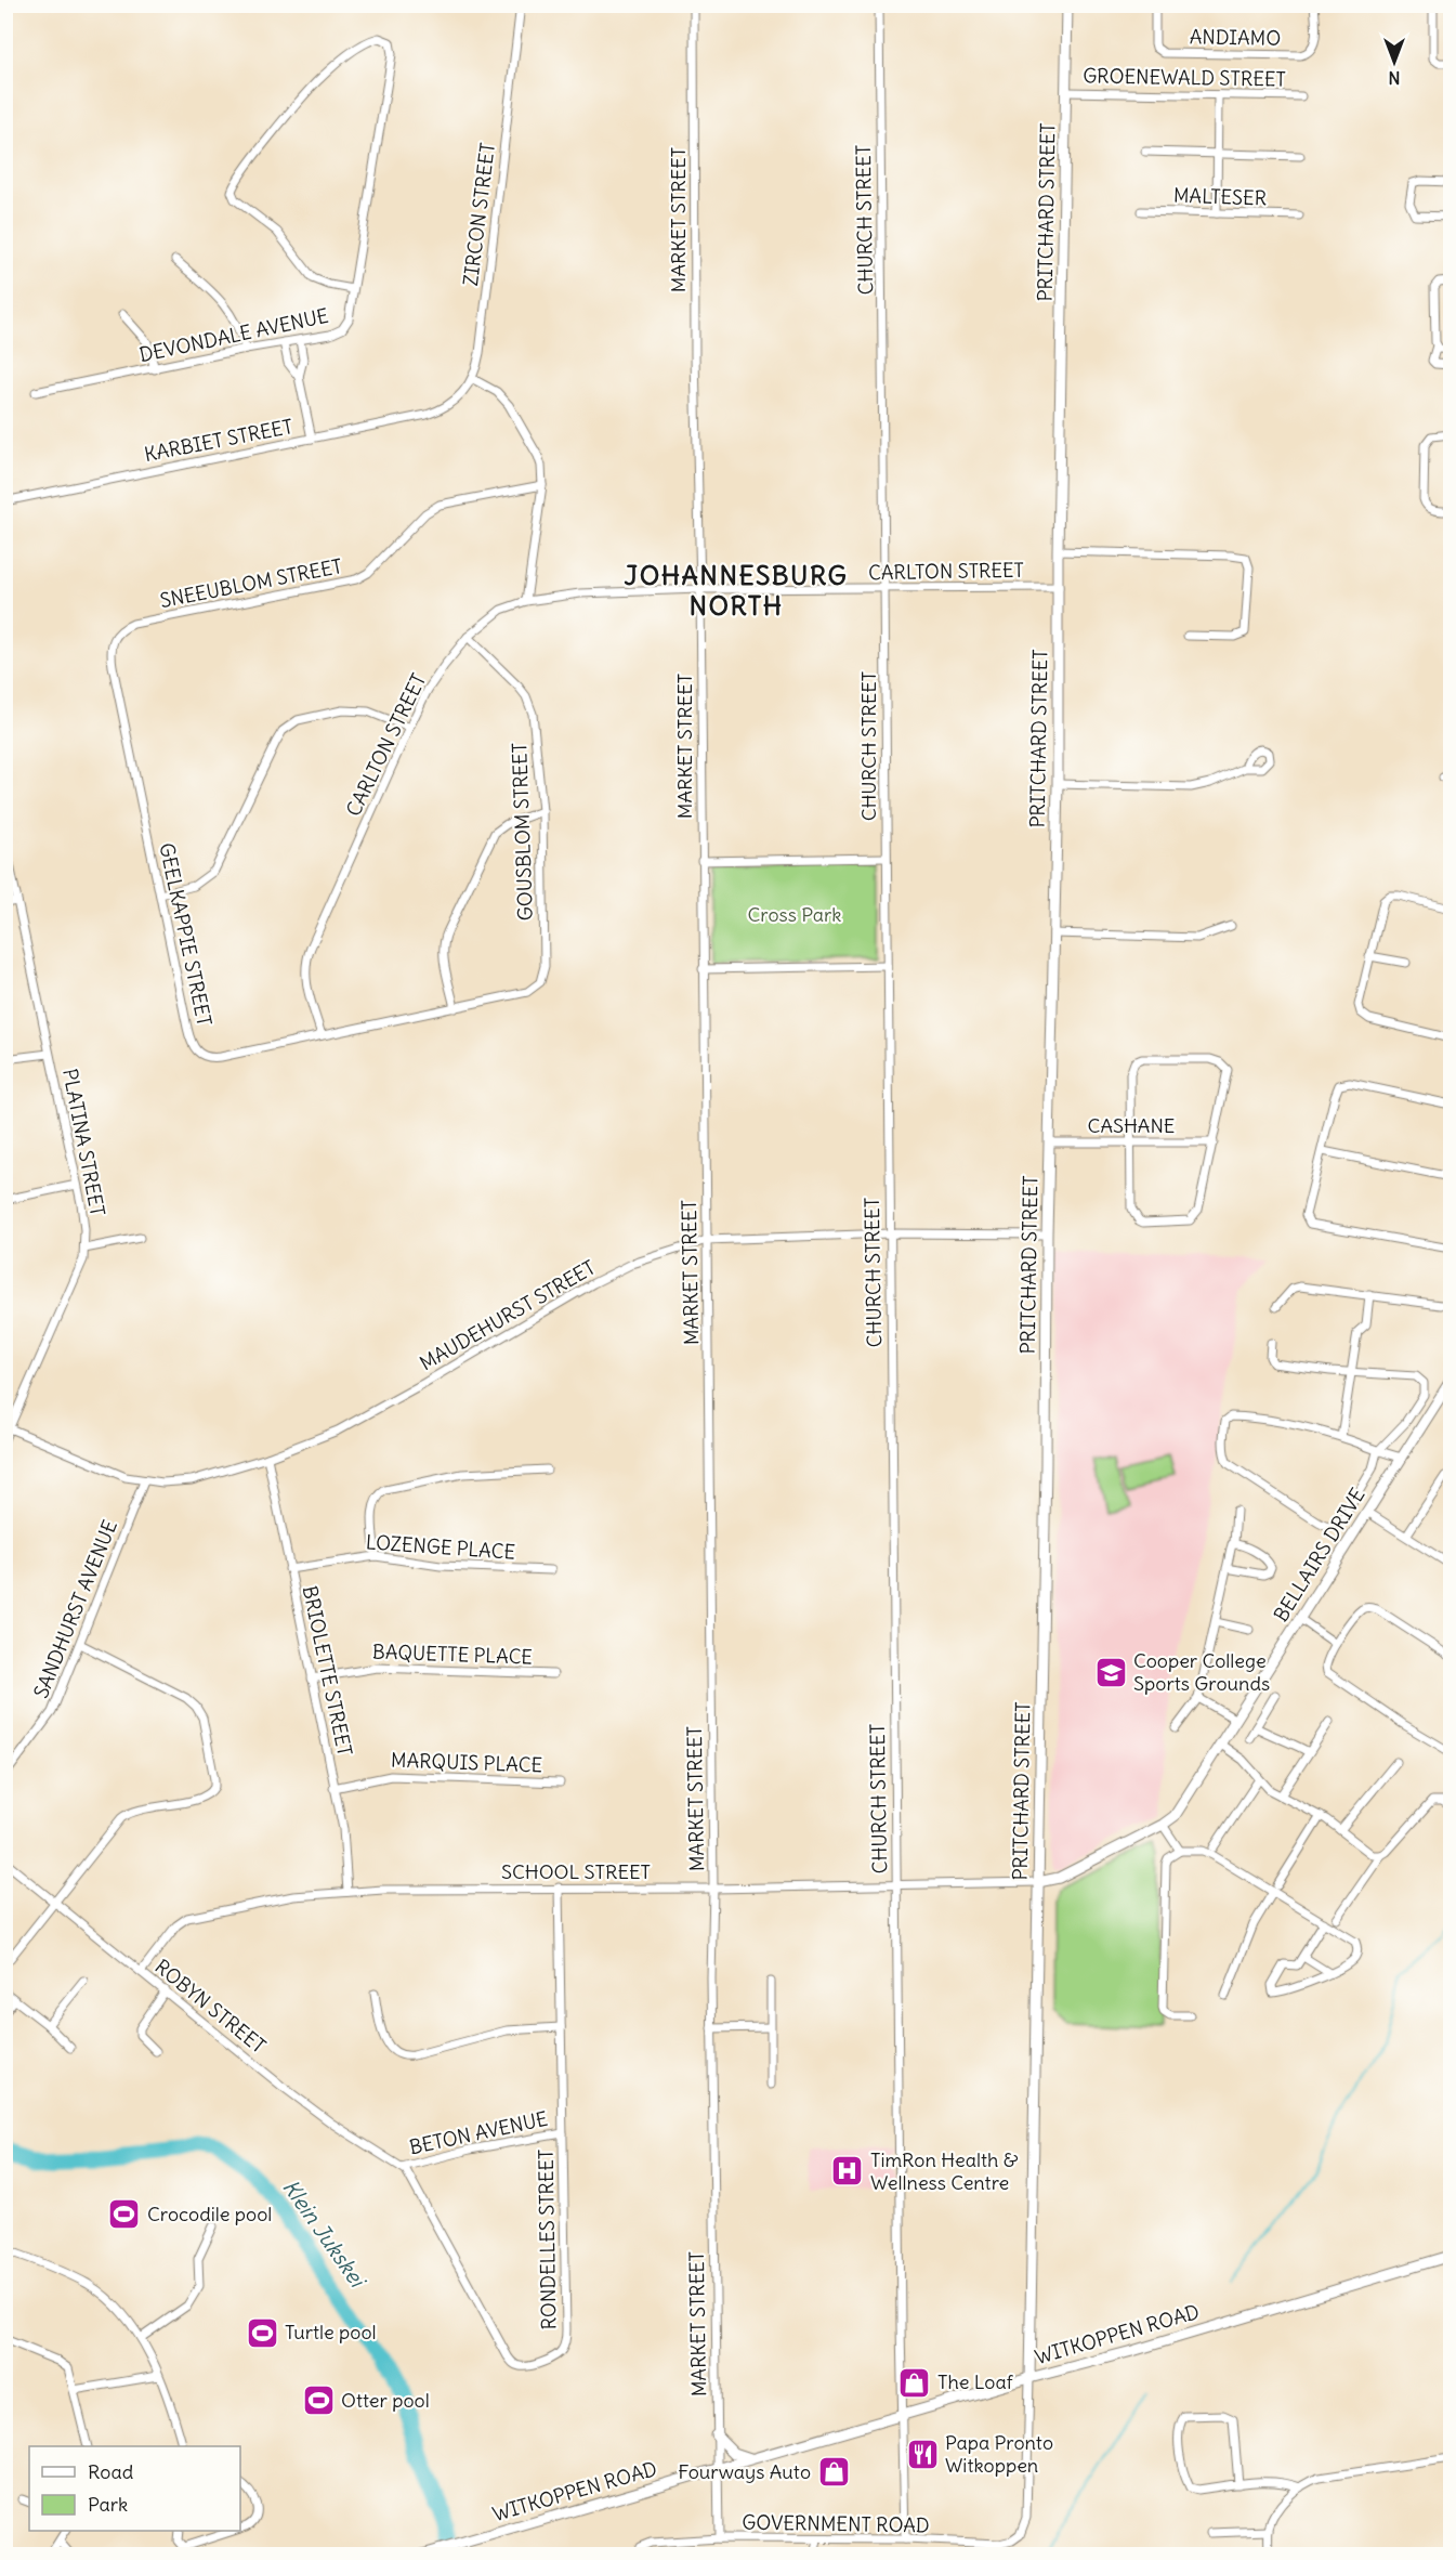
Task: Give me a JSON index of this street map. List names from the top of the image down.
{
  "streets": {
    "street": [
      "ANDIAMO",
      "GROENEWALD STREET",
      "MALTESER",
      "PRITCHARD STREET",
      "ZIRCON STREET",
      "MARKET STREET",
      "CHURCH STREET",
      "DEVONDALE AVENUE",
      "KARBIET STREET",
      "CARLTON STREET",
      "SNEEUBLOM STREET",
      "GOUSBLOM STREET",
      "GEELKAPPIE STREET",
      "CASHANE",
      "PLATINA STREET",
      "MAUDEHURST STREET",
      "LOZENGE PLACE",
      "BELLAIRS DRIVE",
      "SANDHURST AVENUE",
      "BAQUETTE PLACE",
      "BRIOLETTE STREET",
      "MARQUIS PLACE",
      "SCHOOL STREET",
      "ROBYN STREET",
      "BETON AVENUE",
      "RONDELLES STREET",
      "WITKOPPEN ROAD",
      "GOVERNMENT ROAD"
    ]
  },
  "crossings": [
    ["GROENEWALD STREET", "PRITCHARD STREET"],
    ["PRITCHARD STREET", "CARLTON STREET"],
    ["PRITCHARD STREET", "CASHANE"],
    ["PRITCHARD STREET", "MAUDEHURST STREET"],
    ["PRITCHARD STREET", "BELLAIRS DRIVE"],
    ["PRITCHARD STREET", "SCHOOL STREET"],
    ["PRITCHARD STREET", "WITKOPPEN ROAD"],
    ["PRITCHARD STREET", "GOVERNMENT ROAD"],
    ["ZIRCON STREET", "KARBIET STREET"],
    ["MARKET STREET", "CARLTON STREET"],
    ["MARKET STREET", "MAUDEHURST STREET"],
    ["MARKET STREET", "SCHOOL STREET"],
    ["MARKET STREET", "WITKOPPEN ROAD"],
    ["MARKET STREET", "GOVERNMENT ROAD"],
    ["CHURCH STREET", "CARLTON STREET"],
    ["CHURCH STREET", "MAUDEHURST STREET"],
    ["CHURCH STREET", "SCHOOL STREET"],
    ["CHURCH STREET", "WITKOPPEN ROAD"],
    ["CHURCH STREET", "GOVERNMENT ROAD"],
    ["CARLTON STREET", "GOUSBLOM STREET"],
    ["CARLTON STREET", "GEELKAPPIE STREET"],
    ["SNEEUBLOM STREET", "GEELKAPPIE STREET"],
    ["GOUSBLOM STREET", "GEELKAPPIE STREET"],
    ["PLATINA STREET", "MAUDEHURST STREET"],
    ["MAUDEHURST STREET", "SANDHURST AVENUE"],
    ["MAUDEHURST STREET", "BRIOLETTE STREET"],
    ["LOZENGE PLACE", "BRIOLETTE STREET"],
    ["BELLAIRS DRIVE", "SCHOOL STREET"],
    ["BAQUETTE PLACE", "BRIOLETTE STREET"],
    ["BRIOLETTE STREET", "MARQUIS PLACE"],
    ["BRIOLETTE STREET", "SCHOOL STREET"],
    ["SCHOOL STREET", "ROBYN STREET"],
    ["SCHOOL STREET", "RONDELLES STREET"],
    ["ROBYN STREET", "BETON AVENUE"],
    ["ROBYN STREET", "RONDELLES STREET"],
    ["BETON AVENUE", "RONDELLES STREET"]
  ],
  "districts": ["JOHANNESBURG NORTH"],
  "water": ["Klein Jukskei"],
  "parks": ["Cross Park"],
  "places": {
    "school or university": ["Cooper College Sports Grounds"],
    "hospital": ["TimRon Health & Wellness Centre"],
    "sports": ["Crocodile pool", "Turtle pool", "Otter pool"],
    "shop": ["The Loaf", "Fourways Auto"],
    "restaurant": ["Papa Pronto Witkoppen"]
  },
  "legend": ["Road", "Park"],
  "north": "bottom"
}
